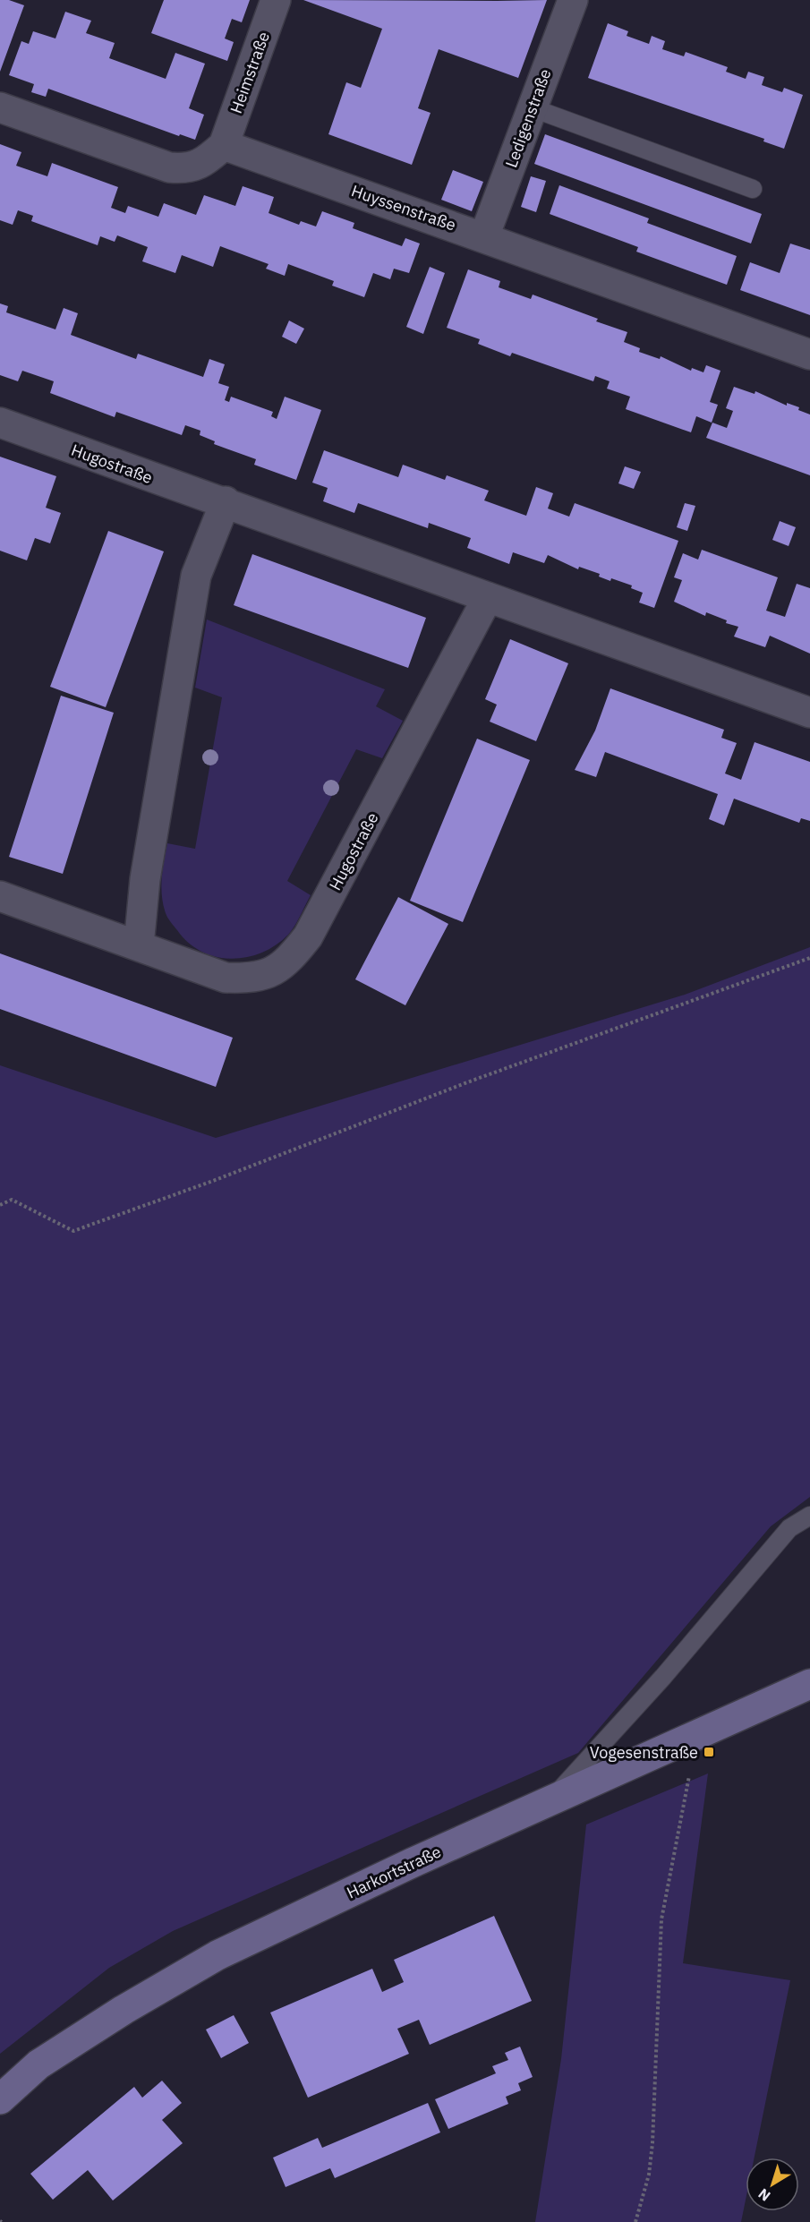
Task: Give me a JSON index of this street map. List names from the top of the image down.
{
  "streets": {
    "street": [
      "Heimstraße",
      "Ledigenstraße",
      "Huyssenstraße",
      "Hugostraße",
      "Harkortstraße"
    ]
  },
  "crossings": [
    ["Heimstraße", "Huyssenstraße"],
    ["Ledigenstraße", "Huyssenstraße"]
  ],
  "places": {
    "transit": ["Vogesenstraße"]
  },
  "north": "bottom left"
}
